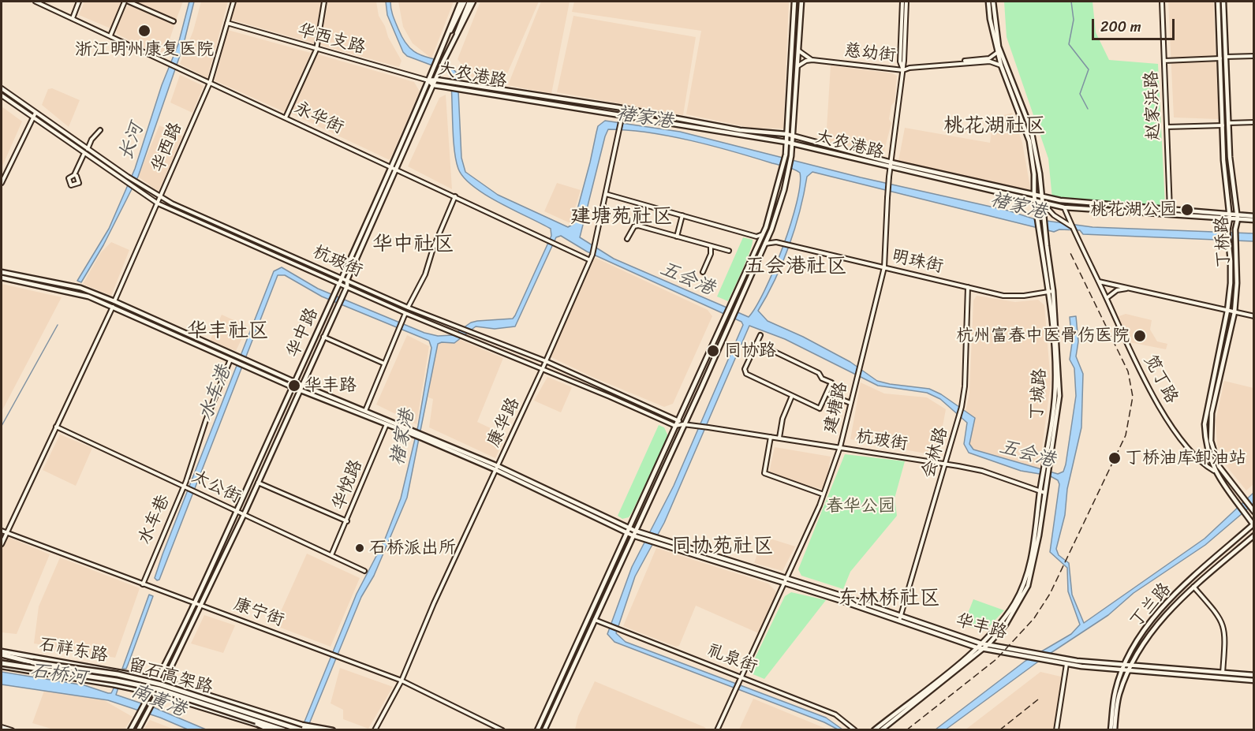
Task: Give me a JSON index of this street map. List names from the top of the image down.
{
  "streets": {
    "highway": ["留石高架路"],
    "main road": [
      "大农港路",
      "丁桥路",
      "华中路",
      "笕丁路",
      "丁城路",
      "丁兰路",
      "华丰路",
      "石祥东路"
    ],
    "street": [
      "华西支路",
      "慈幼街",
      "赵家浜路",
      "永华街",
      "华西路",
      "杭玻街",
      "明珠街",
      "建塘路",
      "康华路",
      "会林路",
      "华悦路",
      "太公街",
      "水车巷",
      "康宁街",
      "礼泉街"
    ]
  },
  "crossings": [
    ["华西支路", "大农港路"],
    ["华西支路", "华西路"],
    ["华西支路", "华中路"],
    ["慈幼街", "丁城路"],
    ["慈幼街", "建塘路"],
    ["大农港路", "赵家浜路"],
    ["大农港路", "丁桥路"],
    ["大农港路", "华中路"],
    ["大农港路", "笕丁路"],
    ["大农港路", "丁城路"],
    ["大农港路", "建塘路"],
    ["大农港路", "康华路"],
    ["永华街", "华西路"],
    ["永华街", "华中路"],
    ["永华街", "康华路"],
    ["华西路", "杭玻街"],
    ["华西路", "华丰路"],
    ["丁桥路", "笕丁路"],
    ["杭玻街", "华中路"],
    ["杭玻街", "丁城路"],
    ["杭玻街", "建塘路"],
    ["杭玻街", "康华路"],
    ["杭玻街", "会林路"],
    ["明珠街", "丁城路"],
    ["明珠街", "建塘路"],
    ["明珠街", "会林路"],
    ["华中路", "太公街"],
    ["华中路", "康宁街"],
    ["华中路", "华丰路"],
    ["华中路", "石祥东路"],
    ["笕丁路", "丁城路"],
    ["笕丁路", "丁兰路"],
    ["丁城路", "华丰路"],
    ["建塘路", "华丰路"],
    ["建塘路", "礼泉街"],
    ["康华路", "康宁街"],
    ["康华路", "华丰路"],
    ["会林路", "华丰路"],
    ["华悦路", "太公街"],
    ["华悦路", "华丰路"],
    ["太公街", "水车巷"],
    ["水车巷", "康宁街"],
    ["水车巷", "华丰路"],
    ["丁兰路", "华丰路"],
    ["石祥东路", "留石高架路"]
  ],
  "districts": [
    "桃花湖社区",
    "建塘苑社区",
    "华中社区",
    "五会港社区",
    "华丰社区",
    "同协苑社区",
    "东林桥社区"
  ],
  "water": [
    "褚家港",
    "长河",
    "五会港",
    "水车港",
    "石桥河",
    "南黄港"
  ],
  "parks": ["春华公园"],
  "places": [
    "浙江明州康复医院",
    "桃花湖公园",
    "杭州富春中医骨伤医院",
    "同协路",
    "华丰路",
    "丁桥油库卸油站",
    "石桥派出所"
  ],
  "scale_bar": "200 m"
}
